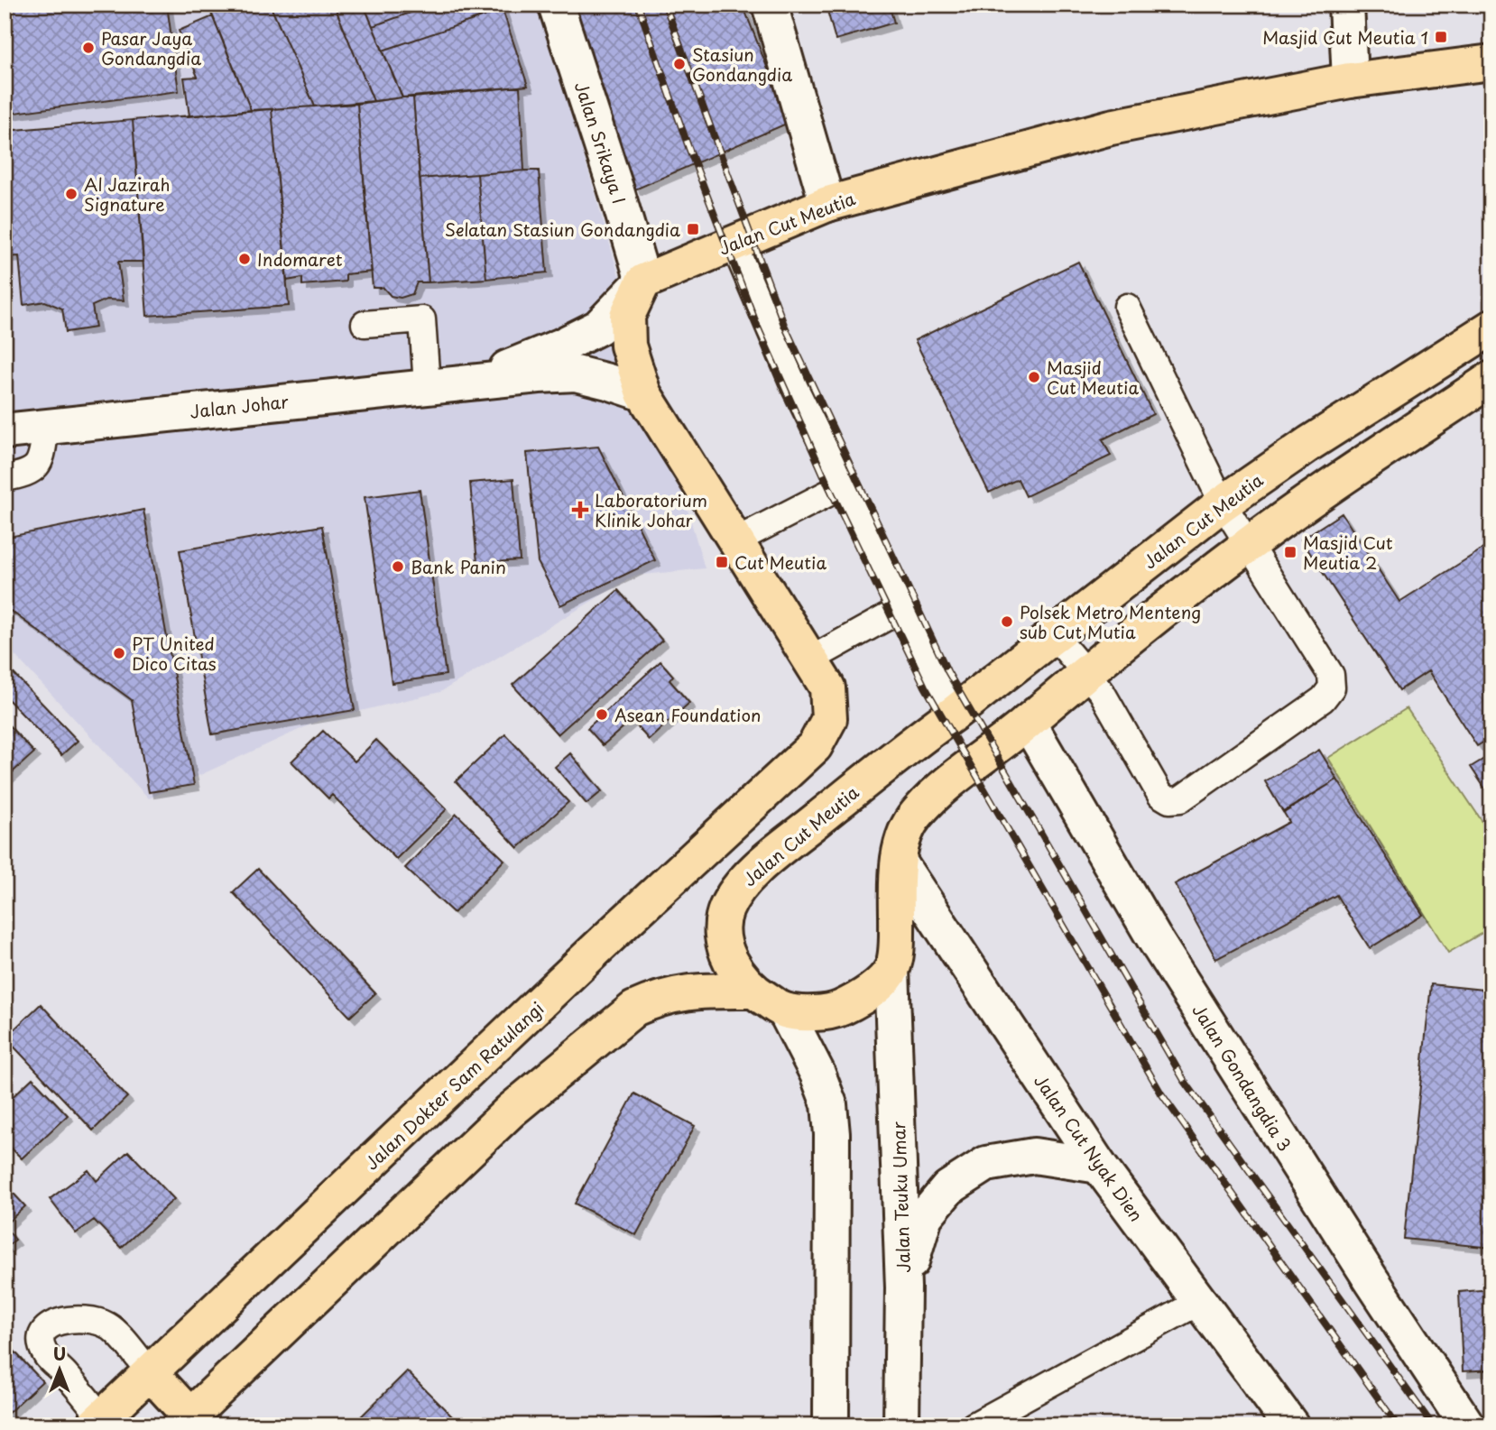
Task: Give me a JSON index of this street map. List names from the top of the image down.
{
  "streets": {
    "main road": ["Jalan Cut Meutia", "Jalan Dokter Sam Ratulangi"],
    "street": [
      "Jalan Srikaya I",
      "Jalan Johar",
      "Jalan Gondangdia 3",
      "Jalan Cut Nyak Dien",
      "Jalan Teuku Umar"
    ]
  },
  "crossings": [
    ["Jalan Srikaya I", "Jalan Cut Meutia"],
    ["Jalan Srikaya I", "Jalan Johar"],
    ["Jalan Cut Meutia", "Jalan Johar"],
    ["Jalan Cut Meutia", "Jalan Teuku Umar"]
  ],
  "places": {
    "transit": [
      "Masjid Cut Meutia 1",
      "Selatan Stasiun Gondangdia",
      "Masjid Cut Meutia 2",
      "Cut Meutia"
    ],
    "other": [
      "Pasar Jaya Gondangdia",
      "Stasiun Gondangdia",
      "Al Jazirah Signature",
      "Indomaret",
      "Masjid Cut Meutia",
      "Bank Panin",
      "Polsek Metro Menteng sub Cut Mutia",
      "PT United Dico Citas",
      "Asean Foundation"
    ],
    "health": ["Laboratorium Klinik Johar"]
  },
  "north": "top"
}
